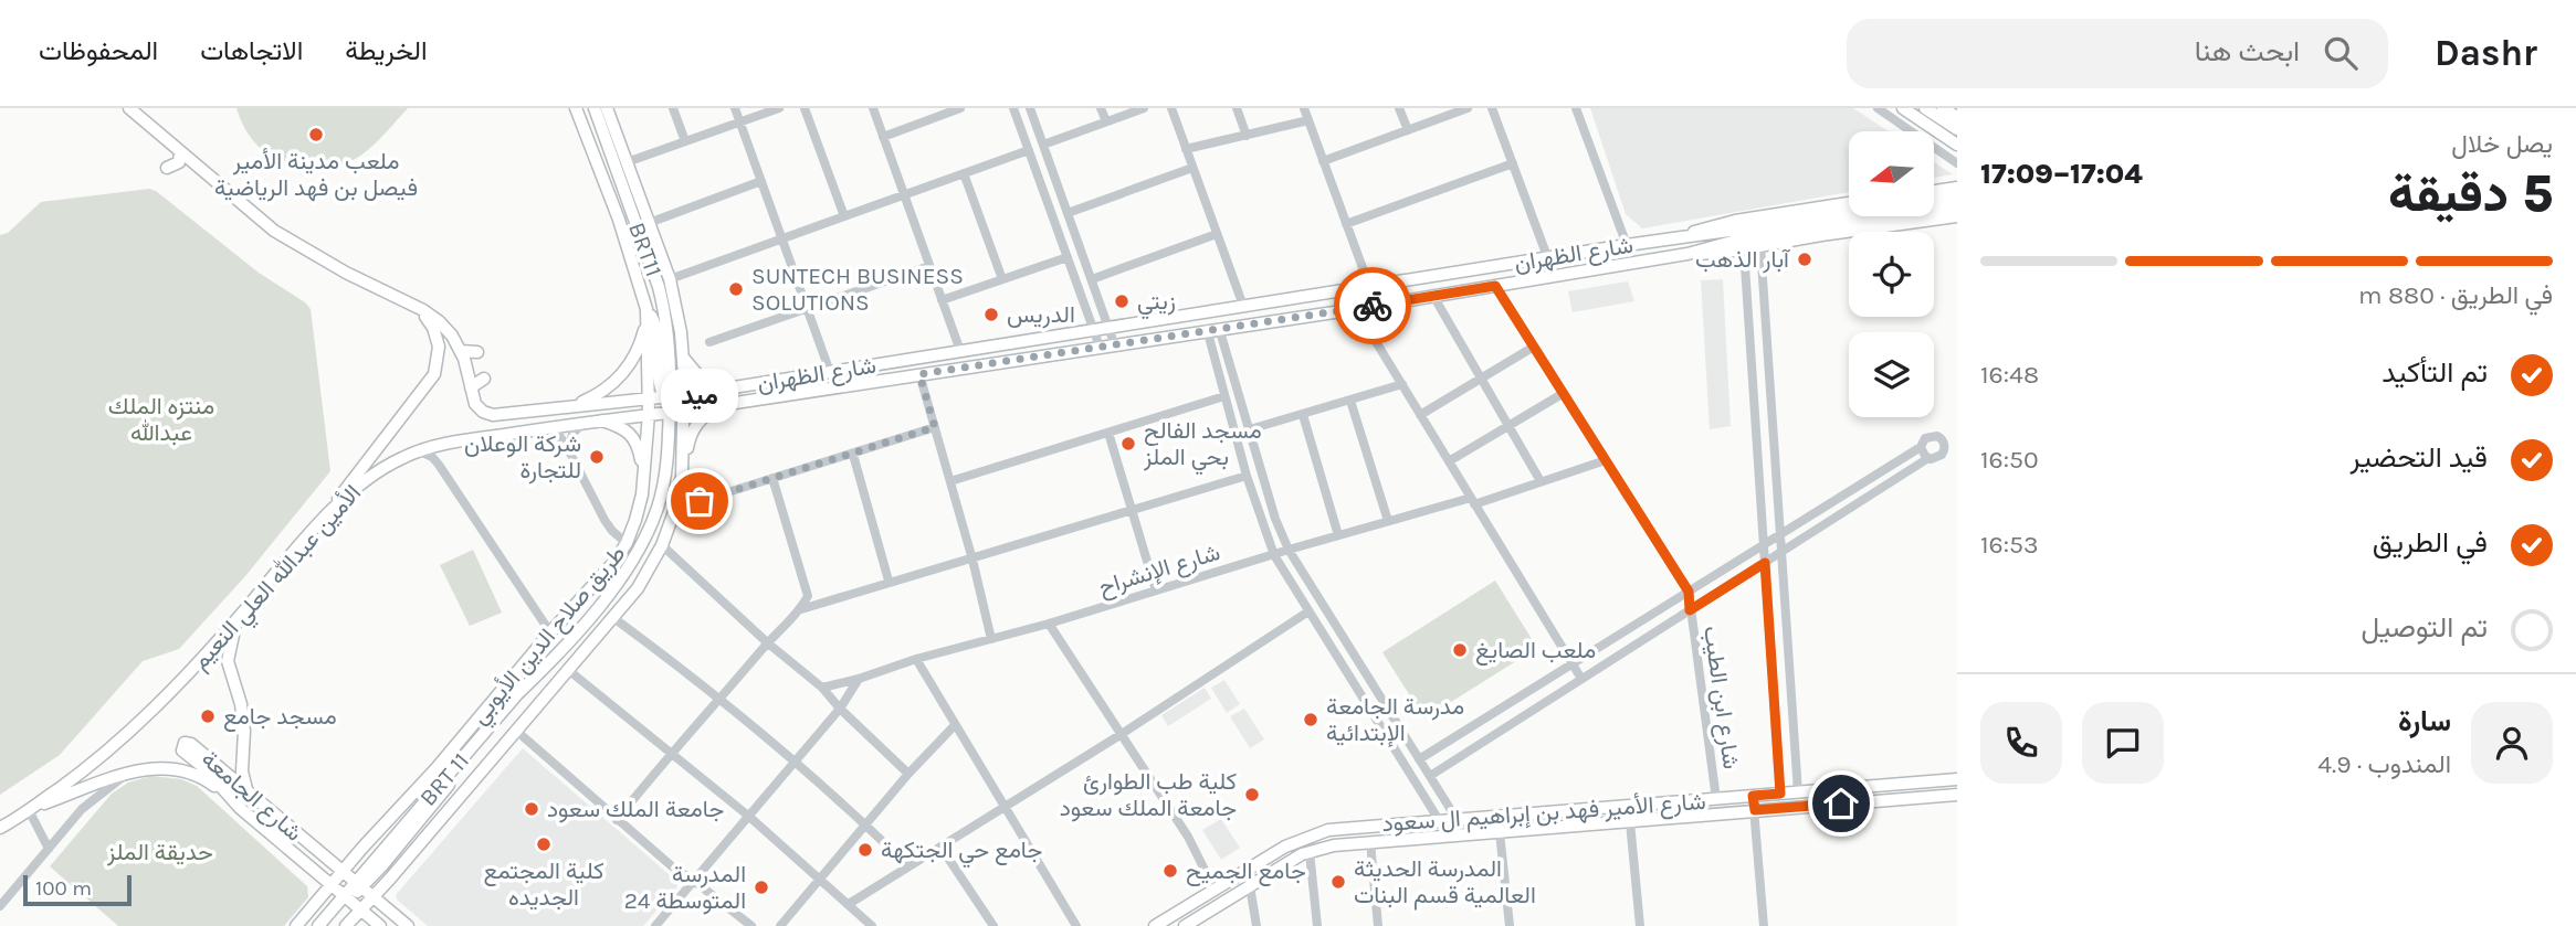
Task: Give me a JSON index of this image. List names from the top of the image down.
{
  "streets": {
    "main road": [
      "BRT11",
      "شارع الظهران",
      "الأمين عبدالله العلي النعيم",
      "طريق صلاح الدين الأيوبي",
      "BRT 11",
      "شارع الجامعة",
      "شارع الأمير فهد بن إبراهيم ال سعود"
    ],
    "street": ["شارع الإنشراح", "شارع ابن الطيب"]
  },
  "crossings": [
    ["BRT11", "شارع الظهران"],
    ["BRT11", "الأمين عبدالله العلي النعيم"],
    ["BRT11", "BRT 11"],
    ["شارع الظهران", "الأمين عبدالله العلي النعيم"],
    ["شارع الظهران", "طريق صلاح الدين الأيوبي"],
    ["شارع الظهران", "شارع ابن الطيب"],
    ["شارع الإنشراح", "شارع ابن الطيب"],
    ["الأمين عبدالله العلي النعيم", "طريق صلاح الدين الأيوبي"],
    ["طريق صلاح الدين الأيوبي", "شارع الجامعة"],
    ["شارع ابن الطيب", "شارع الأمير فهد بن إبراهيم ال سعود"],
    ["BRT 11", "شارع الجامعة"]
  ],
  "parks": ["منتزه الملك عبدالله", "حديقة الملز"],
  "places": [
    "ملعب مدينة الأمير فيصل بن فهد الرياضية",
    "آبار الذهب",
    "SUNTECH BUSINESS SOLUTIONS",
    "زيتي",
    "الدريس",
    "مسجد الفالح بحي الملز",
    "شركة الوعلان للتجارة",
    "ميد",
    "ملعب الصايغ",
    "مسجد جامع",
    "مدرسة الجامعة الإبتدائية",
    "كلية طب الطوارئ جامعة الملك سعود",
    "جامعة الملك سعود",
    "كلية المجتمع الجديده",
    "جامع حي الجتكهة",
    "جامع الجميح",
    "المدرسة الحديثة العالمية قسم البنات",
    "المدرسة المتوسطة 24"
  ],
  "scale_bar": "100 m",
  "north": "left",
  "page": {
    "header": "Dashr",
    "search": "ابحث هنا",
    "nav": ["الخريطة", "الاتجاهات", "المحفوظات"],
    "heading": ["5 دقيقة", "يصل خلال", "17:04–17:09"],
    "panel": ["سارة", "المندوب · 4.9"],
    "bar": "في الطريق · 880 m",
    "list": [
      ["تم التأكيد", "16:48"],
      ["قيد التحضير", "16:50"],
      ["في الطريق", "16:53"],
      "تم التوصيل"
    ],
    "bubble": "ميد",
    "scale": "100 m"
  }
}
